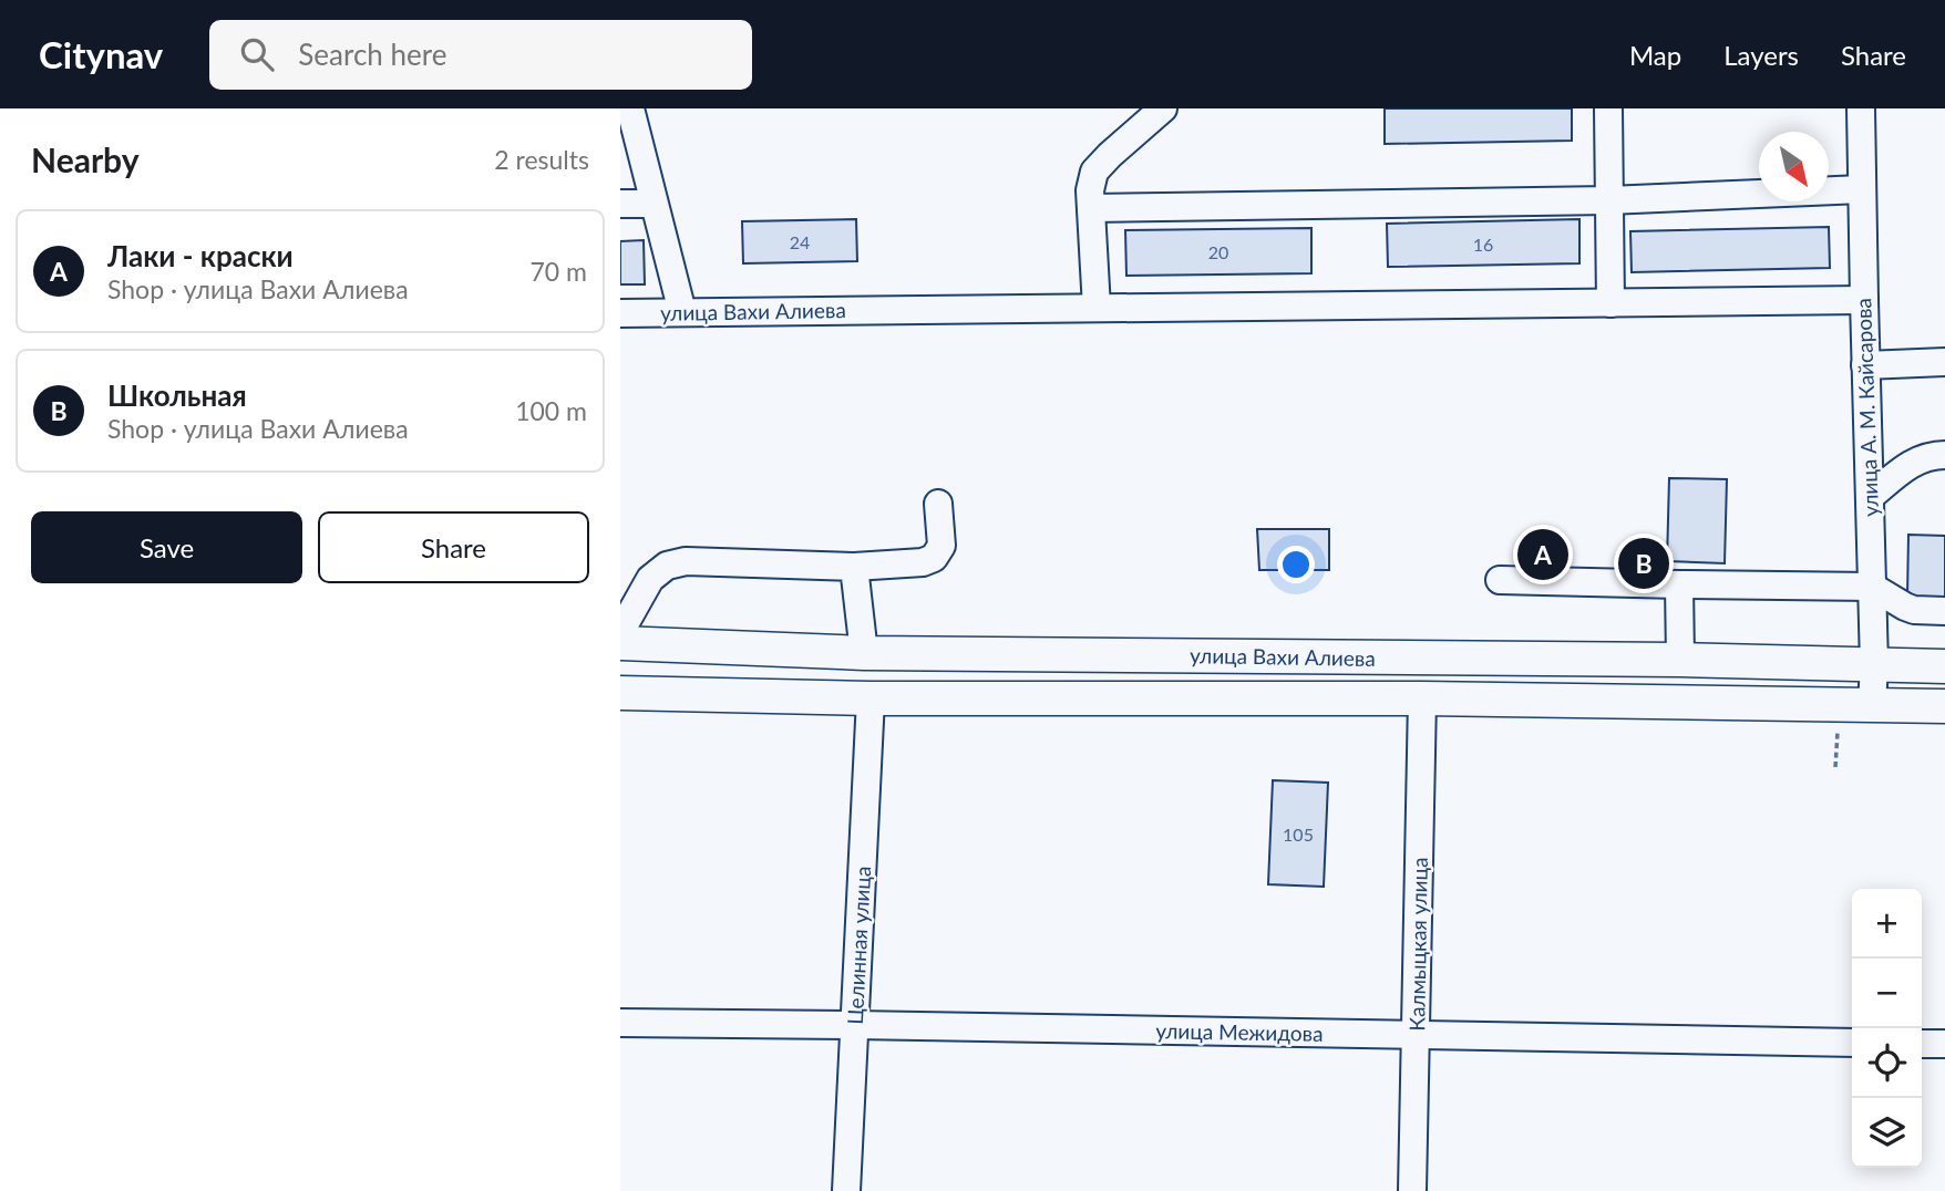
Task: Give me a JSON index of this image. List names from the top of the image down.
{
  "streets": {
    "main road": ["улица Вахи Алиева"],
    "street": [
      "улица А. М. Кайсарова",
      "Калмыцкая улица",
      "Целинная улица",
      "улица Межидова"
    ]
  },
  "crossings": [
    ["улица Вахи Алиева", "улица А. М. Кайсарова"],
    ["улица Вахи Алиева", "Калмыцкая улица"],
    ["улица Вахи Алиева", "Целинная улица"],
    ["Калмыцкая улица", "улица Межидова"],
    ["Целинная улица", "улица Межидова"]
  ],
  "house_numbers": [
    "24",
    "16",
    "20",
    "105"
  ],
  "north": "bottom right",
  "page": {
    "header": "Citynav",
    "search": "Search here",
    "nav": ["Map", "Layers", "Share"],
    "heading": ["Nearby", "2 results"],
    "list": [
      {
        "mark": "A",
        "name": "Лаки - краски",
        "note": "Shop · улица Вахи Алиева",
        "value": "70 m"
      },
      {
        "mark": "B",
        "name": "Школьная",
        "note": "Shop · улица Вахи Алиева",
        "value": "100 m"
      }
    ],
    "buttons": ["Save", "Share"],
    "pins": ["A", "B"],
    "map_buttons": ["+", "−"]
  }
}
